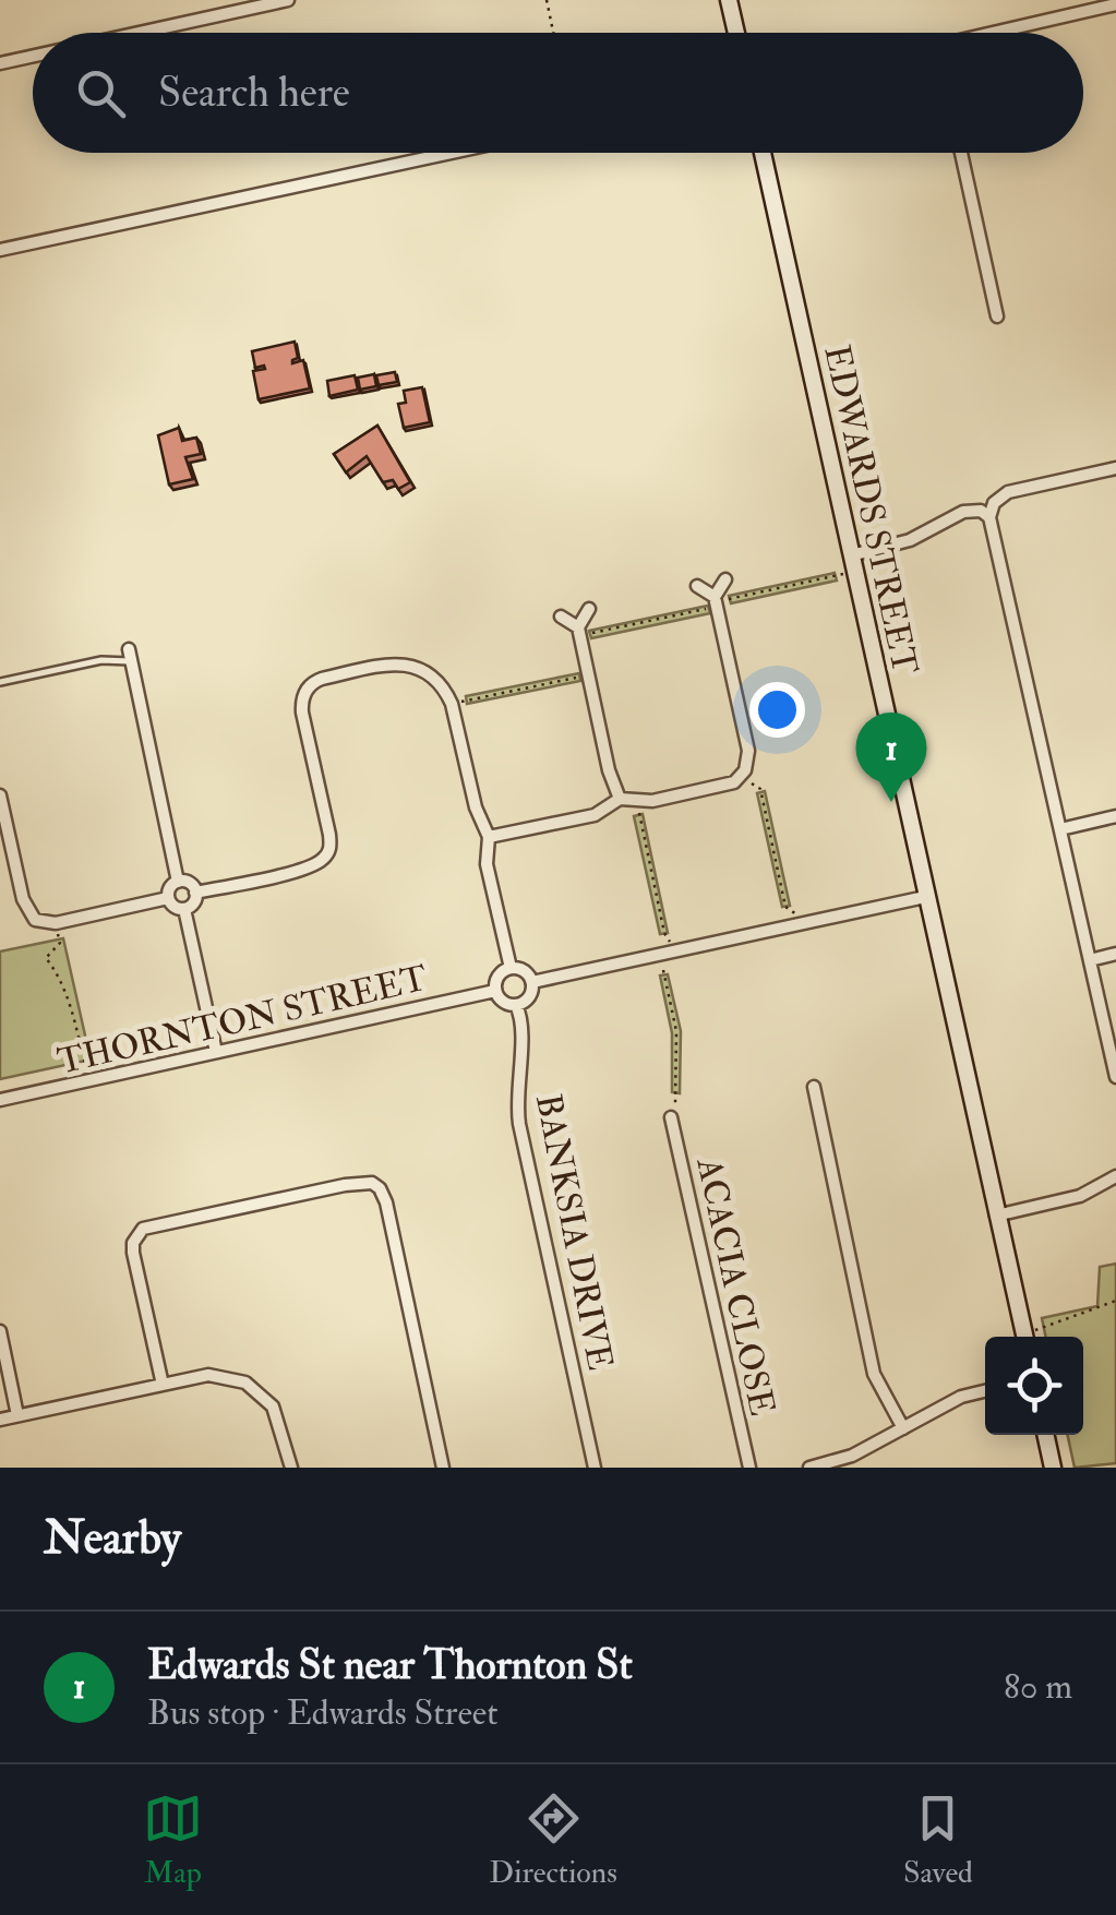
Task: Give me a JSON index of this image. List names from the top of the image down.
{
  "streets": {
    "main road": ["EDWARDS STREET"],
    "street": ["THORNTON STREET", "BANKSIA DRIVE", "ACACIA CLOSE"]
  },
  "crossings": [
    ["THORNTON STREET", "BANKSIA DRIVE"]
  ],
  "page": {
    "search": "Search here",
    "pins": "1",
    "heading": "Nearby",
    "list": [
      {
        "mark": "1",
        "name": "Edwards St near Thornton St",
        "note": "Bus stop · Edwards Street",
        "value": "80 m"
      }
    ],
    "nav": ["Map", "Directions", "Saved"]
  }
}
